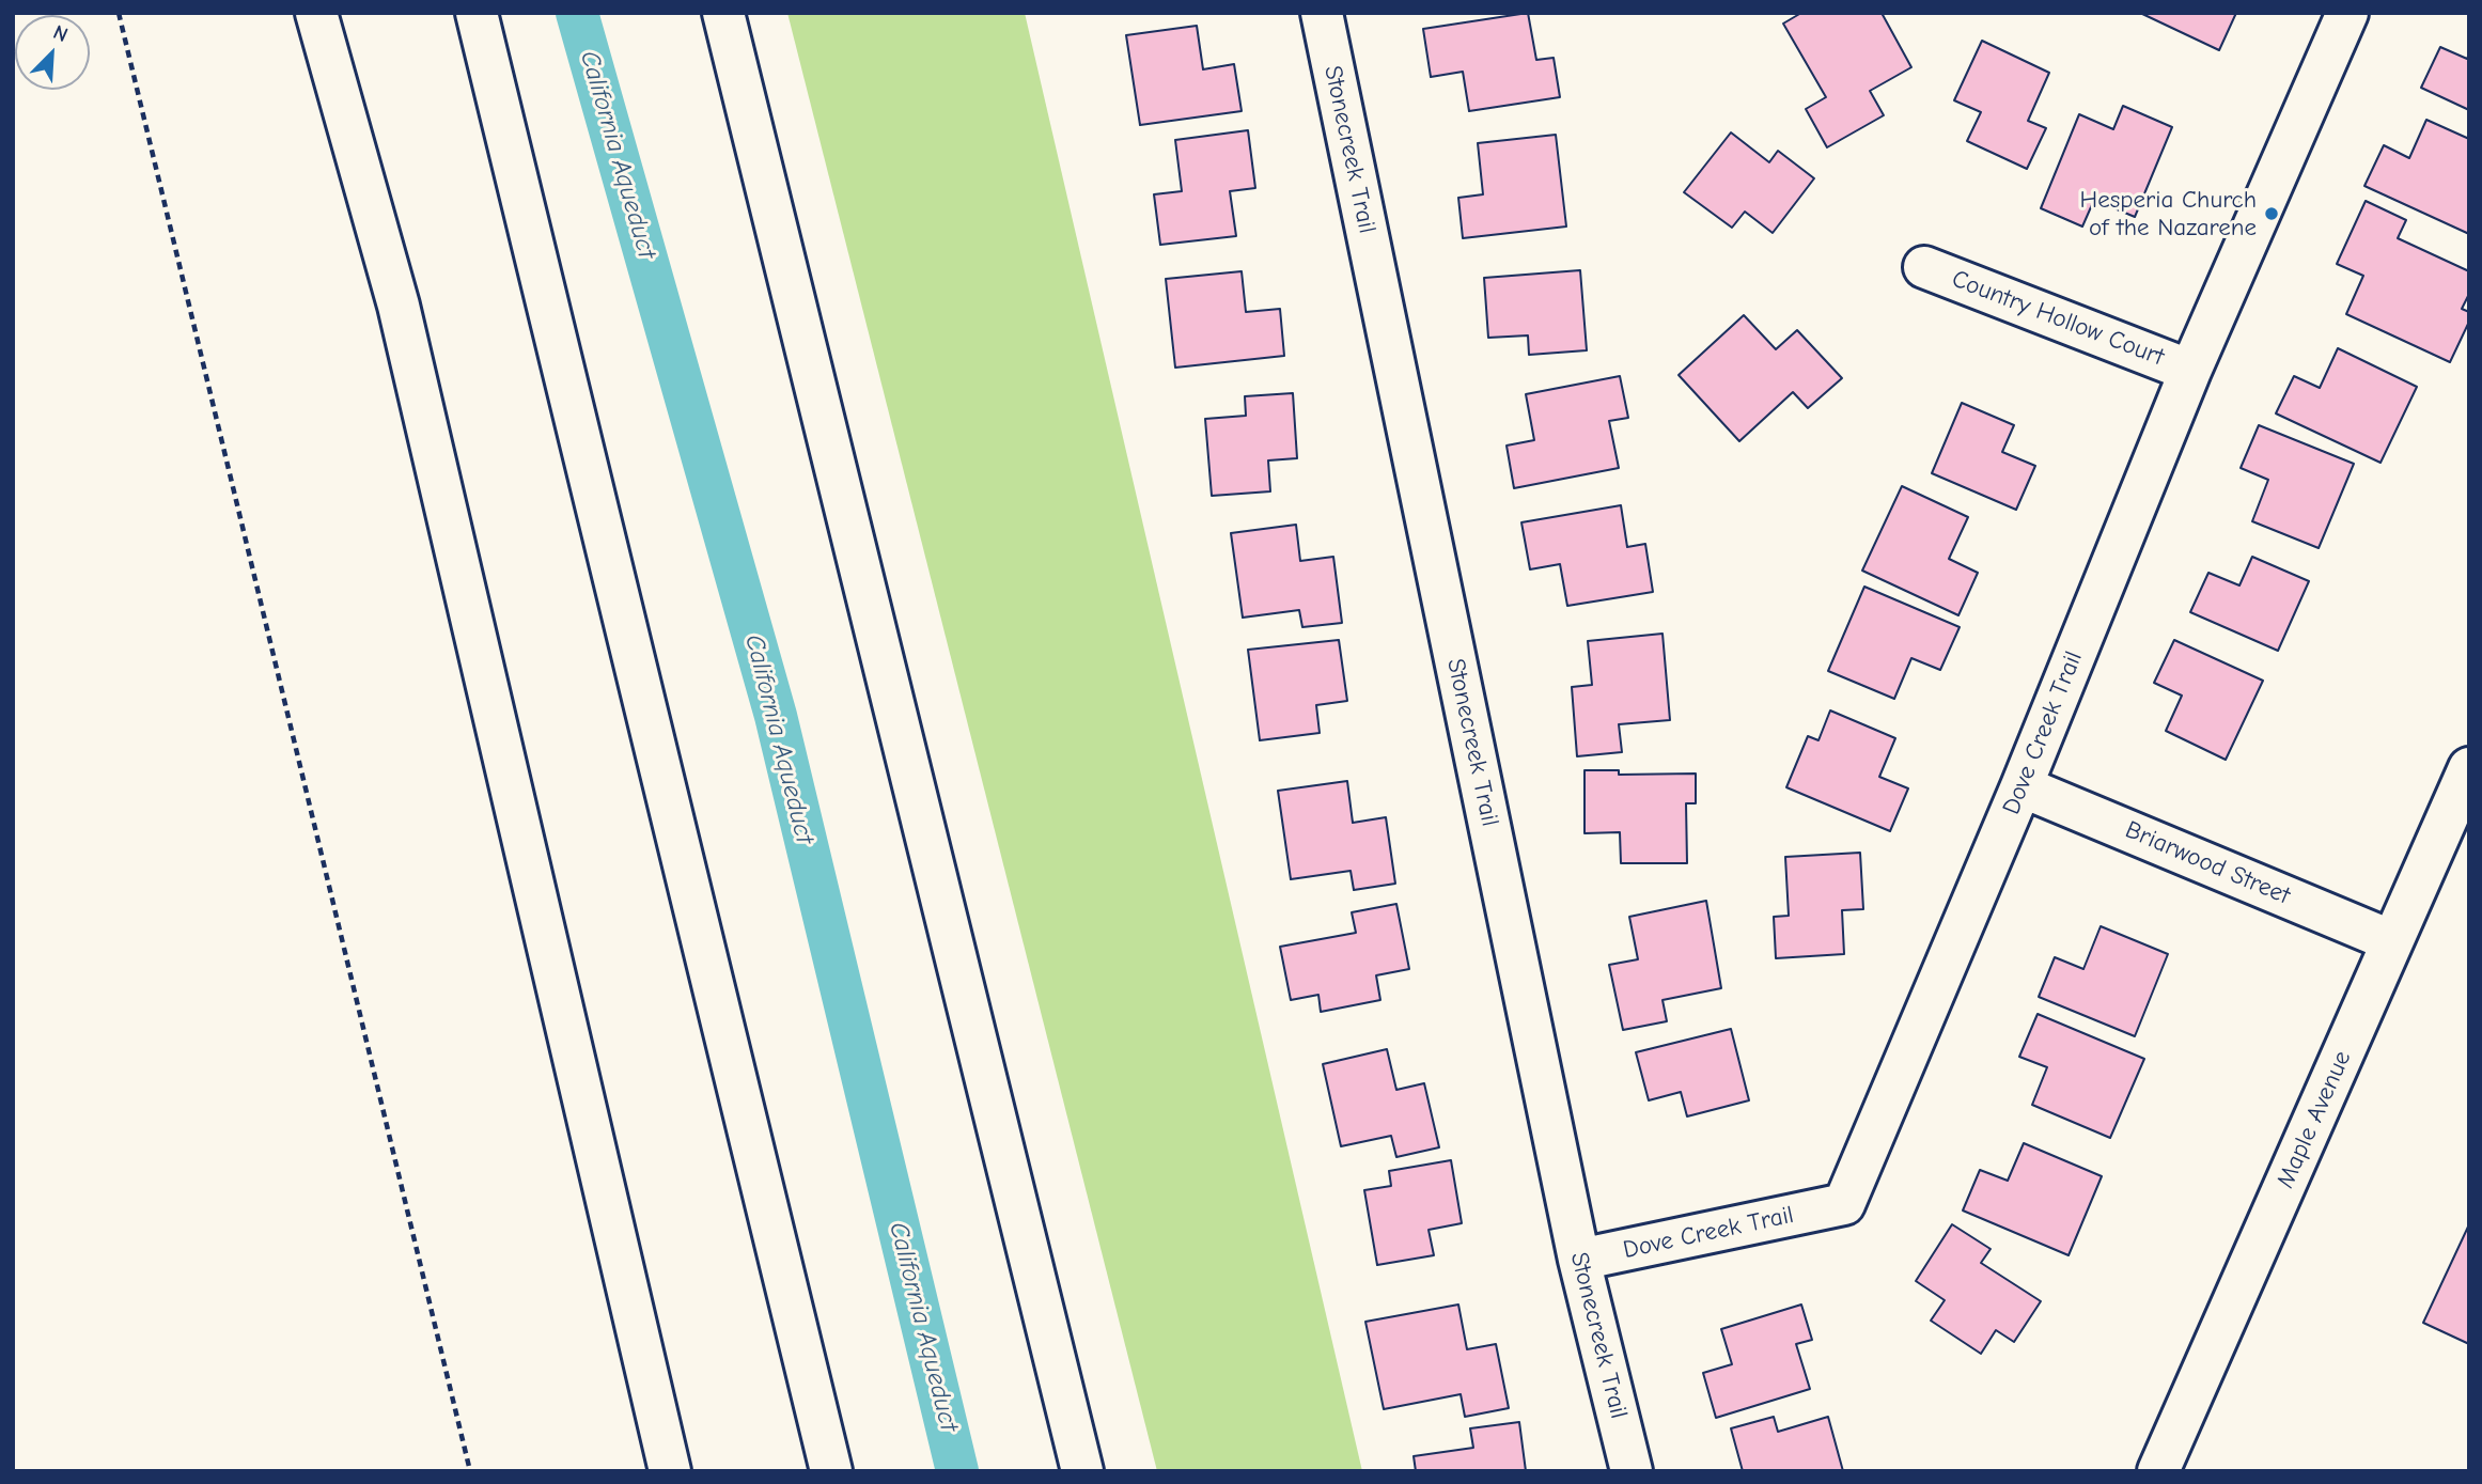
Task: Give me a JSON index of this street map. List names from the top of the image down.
{
  "streets": {
    "street": [
      "Stonecreek Trail",
      "Country Hollow Court",
      "Dove Creek Trail",
      "Briarwood Street",
      "Maple Avenue"
    ]
  },
  "crossings": [
    ["Stonecreek Trail", "Dove Creek Trail"],
    ["Country Hollow Court", "Dove Creek Trail"],
    ["Dove Creek Trail", "Briarwood Street"],
    ["Briarwood Street", "Maple Avenue"]
  ],
  "water": ["California Aqueduct"],
  "places": ["Hesperia Church of the Nazarene"],
  "north": "top right"
}
